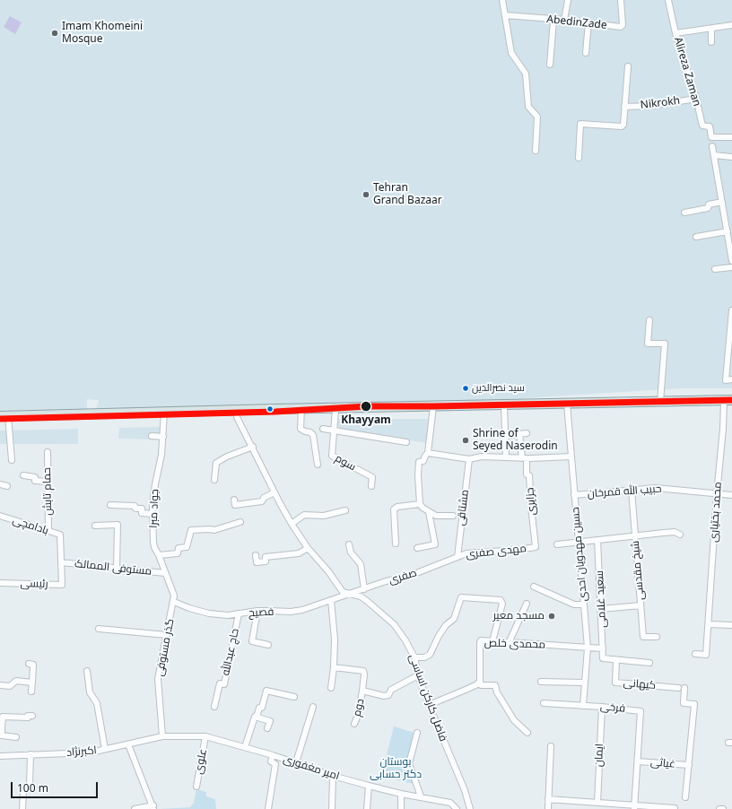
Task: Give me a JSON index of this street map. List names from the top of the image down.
{
  "streets": {
    "street": [
      "AbedinZade",
      "Alireza Zaman",
      "Nikrokh",
      "سوم",
      "حمام تابش",
      "حبیب الله قمرخان",
      "جزایری",
      "مشتاقی",
      "جواد مبرا",
      "محمد بختیاری",
      "بادامچی",
      "مهدی صفری",
      "حسین مهدویان احدی",
      "مستوفی الممالک",
      "شیخ مقدسی",
      "صفری",
      "رئیسی",
      "سعید غلامی",
      "فصیح",
      "محمدی خلص",
      "گذر مستوفی",
      "حاج عبدالله",
      "کیهانی",
      "فاضل کارکن اساسی",
      "دوم",
      "فرخی",
      "اکبرنژاد",
      "ایمان",
      "علوی",
      "غیاثی",
      "امیر مغفوری"
    ]
  },
  "crossings": [
    ["Alireza Zaman", "Nikrokh"],
    ["حمام تابش", "بادامچی"],
    ["حبیب الله قمرخان", "محمد بختیاری"],
    ["حبیب الله قمرخان", "حسین مهدویان احدی"],
    ["حبیب الله قمرخان", "شیخ مقدسی"],
    ["جزایری", "مهدی صفری"],
    ["مشتاقی", "مهدی صفری"],
    ["مشتاقی", "صفری"],
    ["جواد مبرا", "مستوفی الممالک"],
    ["جواد مبرا", "فصیح"],
    ["جواد مبرا", "گذر مستوفی"],
    ["بادامچی", "رئیسی"],
    ["مهدی صفری", "صفری"],
    ["حسین مهدویان احدی", "محمدی خلص"],
    ["حسین مهدویان احدی", "فرخی"],
    ["مستوفی الممالک", "رئیسی"],
    ["صفری", "فصیح"],
    ["صفری", "فاضل کارکن اساسی"],
    ["سعید غلامی", "محمدی خلص"],
    ["سعید غلامی", "کیهانی"],
    ["فصیح", "گذر مستوفی"],
    ["فصیح", "حاج عبدالله"],
    ["فصیح", "فاضل کارکن اساسی"],
    ["گذر مستوفی", "اکبرنژاد"],
    ["گذر مستوفی", "امیر مغفوری"],
    ["فرخی", "ایمان"],
    ["فرخی", "غیاثی"],
    ["اکبرنژاد", "امیر مغفوری"],
    ["علوی", "امیر مغفوری"]
  ],
  "parks": ["بوستان دکتر حسابی"],
  "places": [
    "Imam Khomeini Mosque",
    "Tehran Grand Bazaar",
    "سید نصرالدین",
    "Khayyam",
    "Shrine of Seyed Naserodin",
    "مسجد معیر"
  ],
  "scale_bar": "100 m"
}
